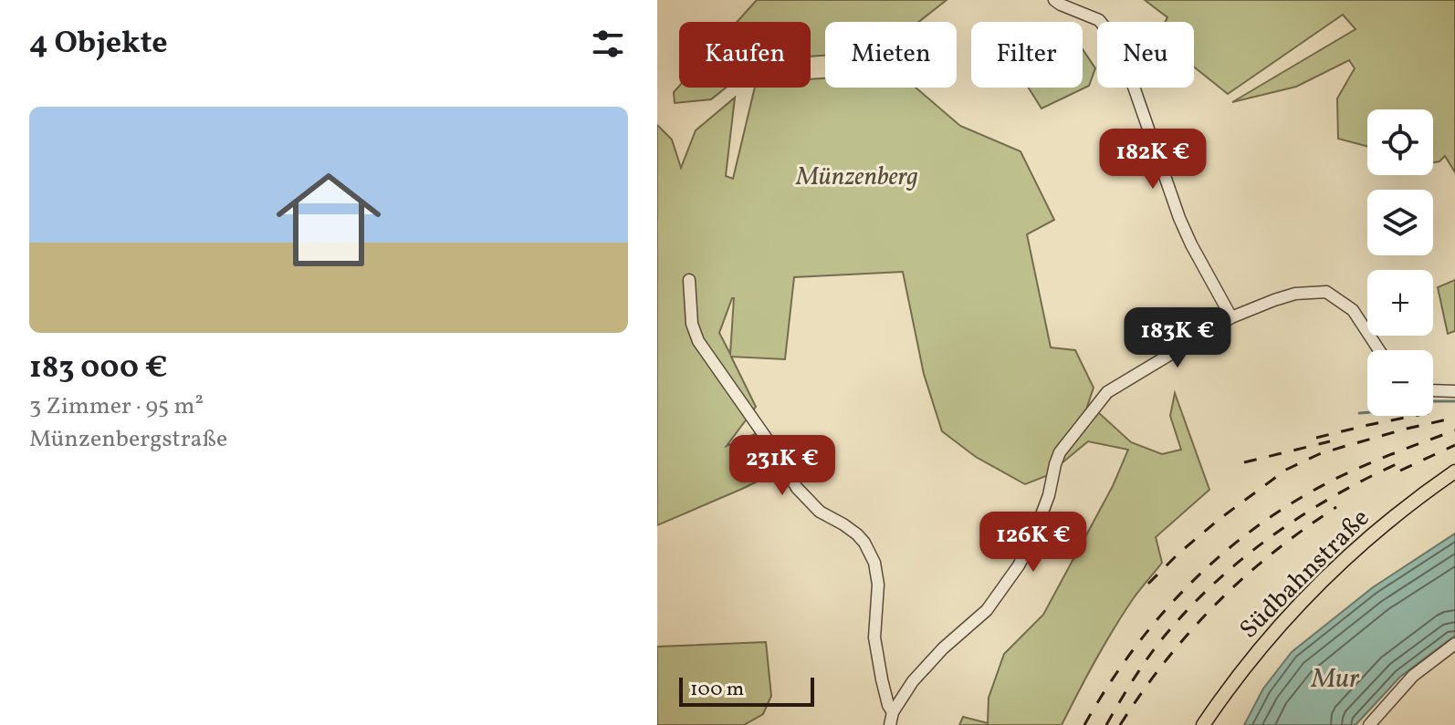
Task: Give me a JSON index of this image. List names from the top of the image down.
{
  "streets": {
    "main road": ["Südbahnstraße"]
  },
  "water": ["Mur"],
  "parks": ["Münzenberg"],
  "scale_bar": "100 m",
  "page": {
    "heading": "4 Objekte",
    "chip": [
      "Kaufen",
      "Mieten",
      "Filter",
      "Neu"
    ],
    "list": [
      {
        "name": "183 000 €",
        "note": "3 Zimmer · 95 m² · Münzenbergstraße"
      }
    ],
    "map_buttons": ["+", "−"],
    "price": [
      "182K €",
      "183K €",
      "231K €",
      "126K €"
    ],
    "scale": "100 m"
  }
}
